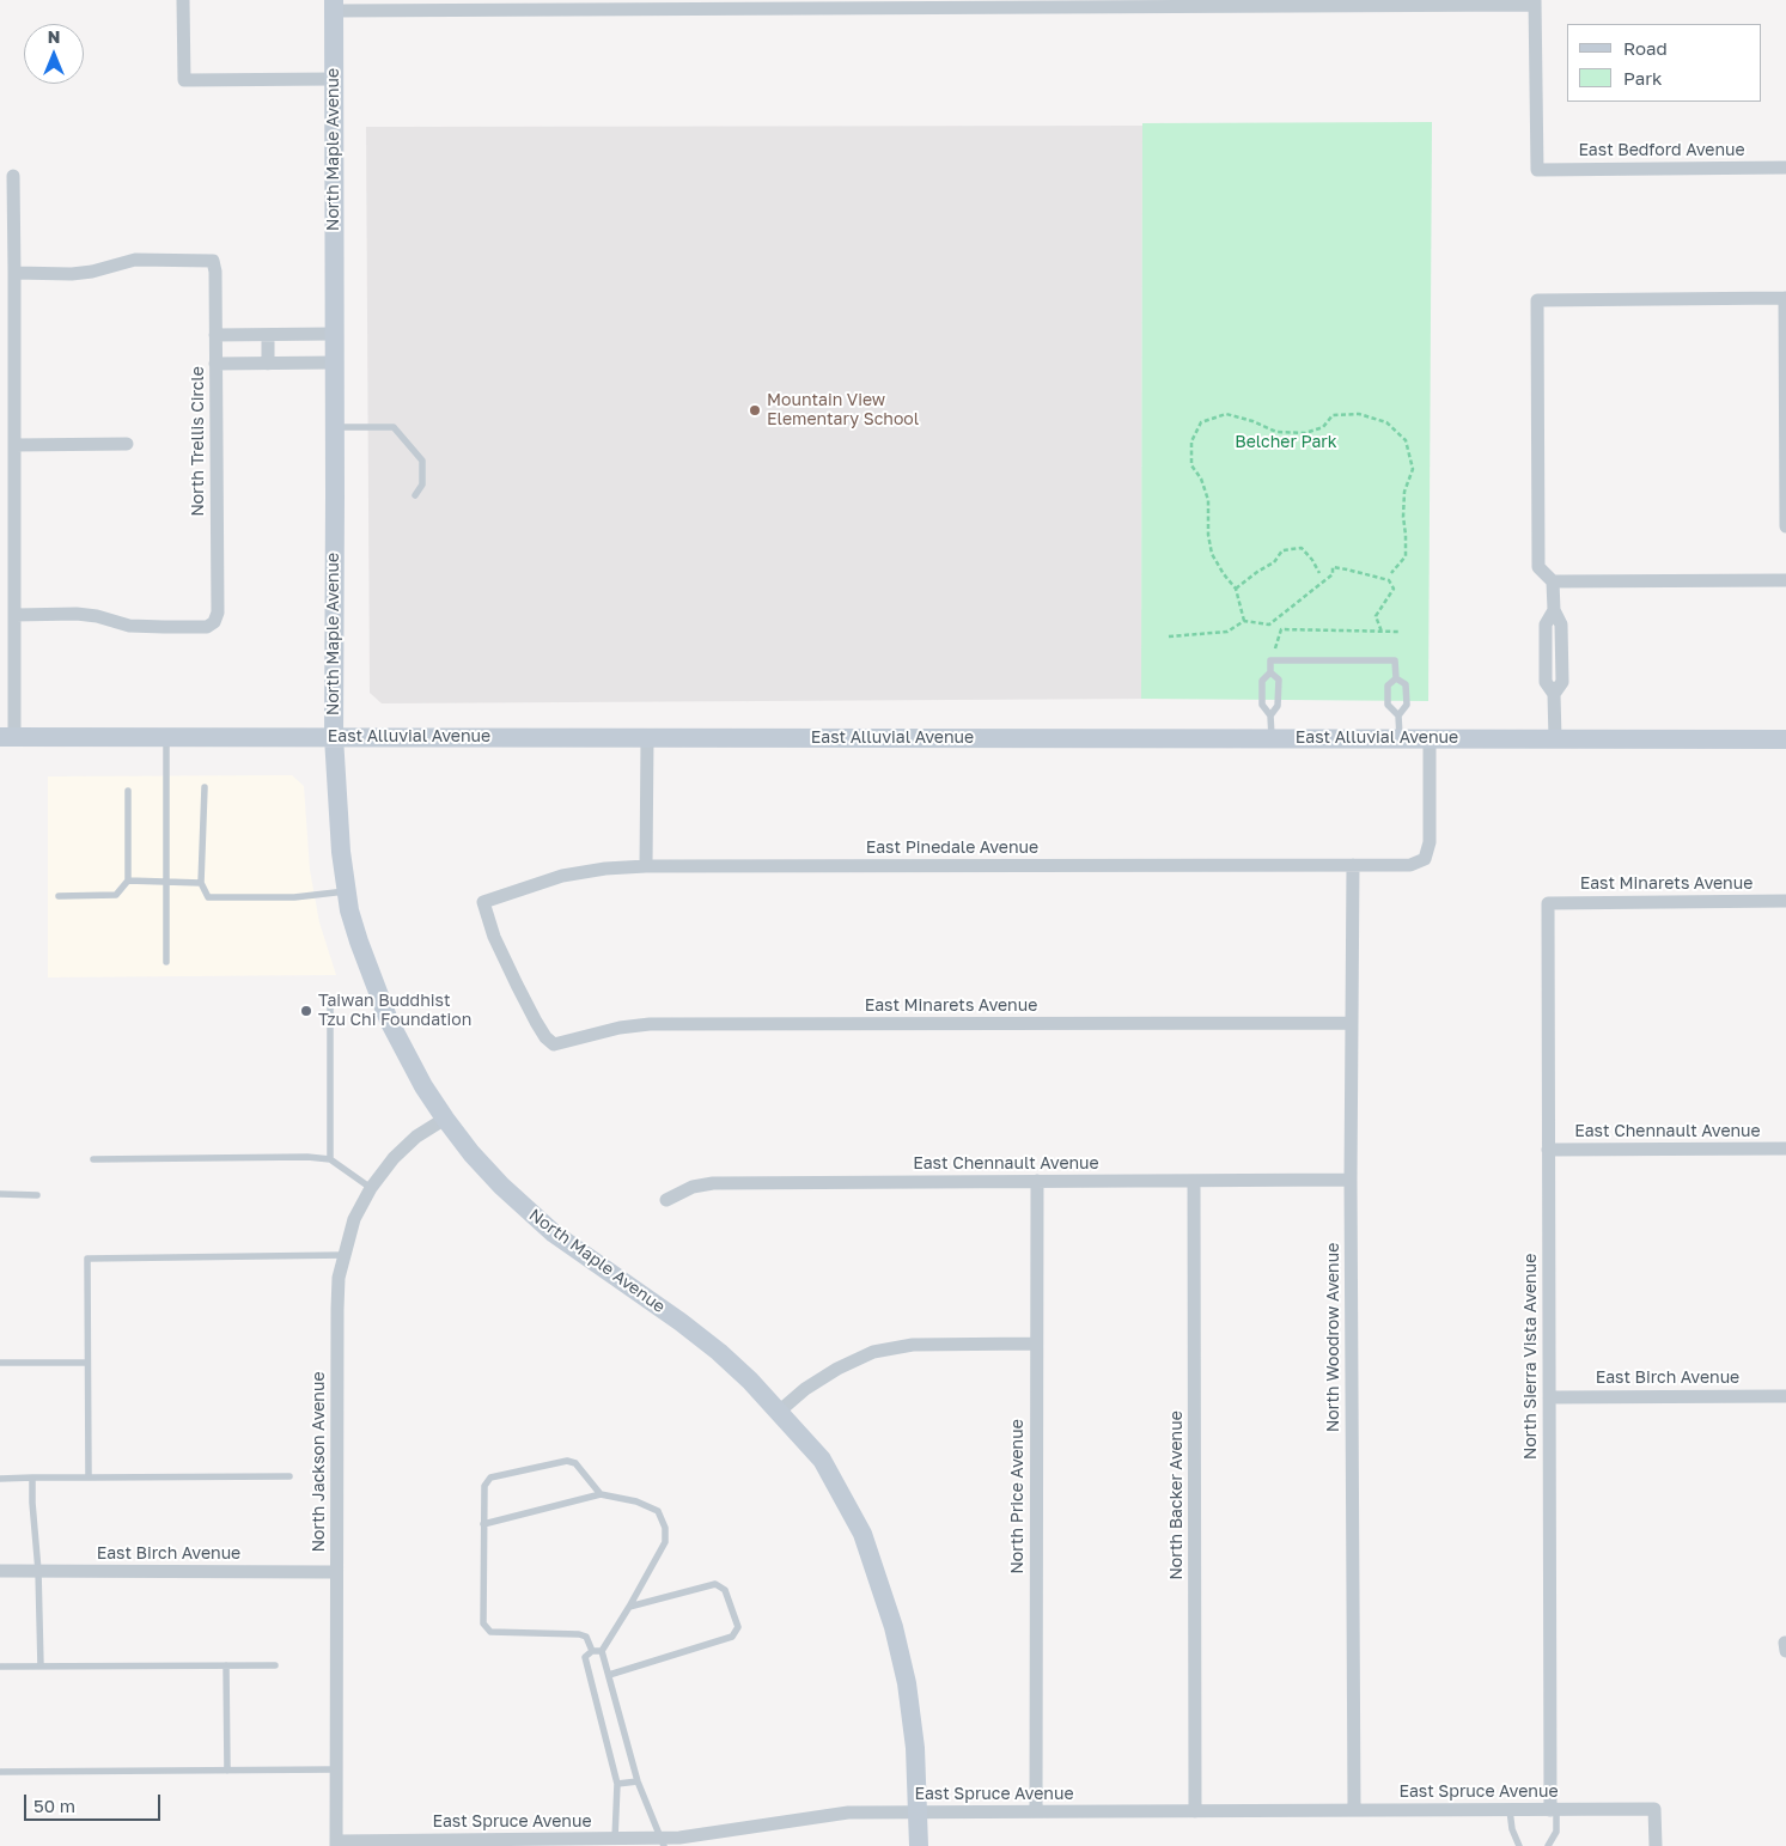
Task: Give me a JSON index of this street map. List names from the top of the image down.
{
  "streets": {
    "street": [
      "North Maple Avenue",
      "East Bedford Avenue",
      "North Trellis Circle",
      "East Alluvial Avenue",
      "East Pinedale Avenue",
      "East Minarets Avenue",
      "East Chennault Avenue",
      "North Woodrow Avenue",
      "North Sierra Vista Avenue",
      "East Birch Avenue",
      "North Jackson Avenue",
      "North Backer Avenue",
      "North Price Avenue",
      "East Spruce Avenue"
    ]
  },
  "crossings": [
    ["North Maple Avenue", "East Alluvial Avenue"],
    ["North Maple Avenue", "North Jackson Avenue"],
    ["North Maple Avenue", "East Spruce Avenue"],
    ["East Alluvial Avenue", "East Pinedale Avenue"],
    ["East Pinedale Avenue", "East Minarets Avenue"],
    ["East Pinedale Avenue", "North Woodrow Avenue"],
    ["East Minarets Avenue", "North Woodrow Avenue"],
    ["East Minarets Avenue", "North Sierra Vista Avenue"],
    ["East Chennault Avenue", "North Woodrow Avenue"],
    ["East Chennault Avenue", "North Sierra Vista Avenue"],
    ["East Chennault Avenue", "North Backer Avenue"],
    ["East Chennault Avenue", "North Price Avenue"],
    ["North Woodrow Avenue", "East Spruce Avenue"],
    ["North Sierra Vista Avenue", "East Birch Avenue"],
    ["North Sierra Vista Avenue", "East Spruce Avenue"],
    ["East Birch Avenue", "North Jackson Avenue"],
    ["North Jackson Avenue", "East Spruce Avenue"],
    ["North Backer Avenue", "East Spruce Avenue"],
    ["North Price Avenue", "East Spruce Avenue"]
  ],
  "parks": ["Belcher Park"],
  "places": ["Mountain View Elementary School", "Taiwan Buddhist Tzu Chi Foundation"],
  "legend": ["Road", "Park"],
  "scale_bar": "50 m",
  "north": "top"
}
